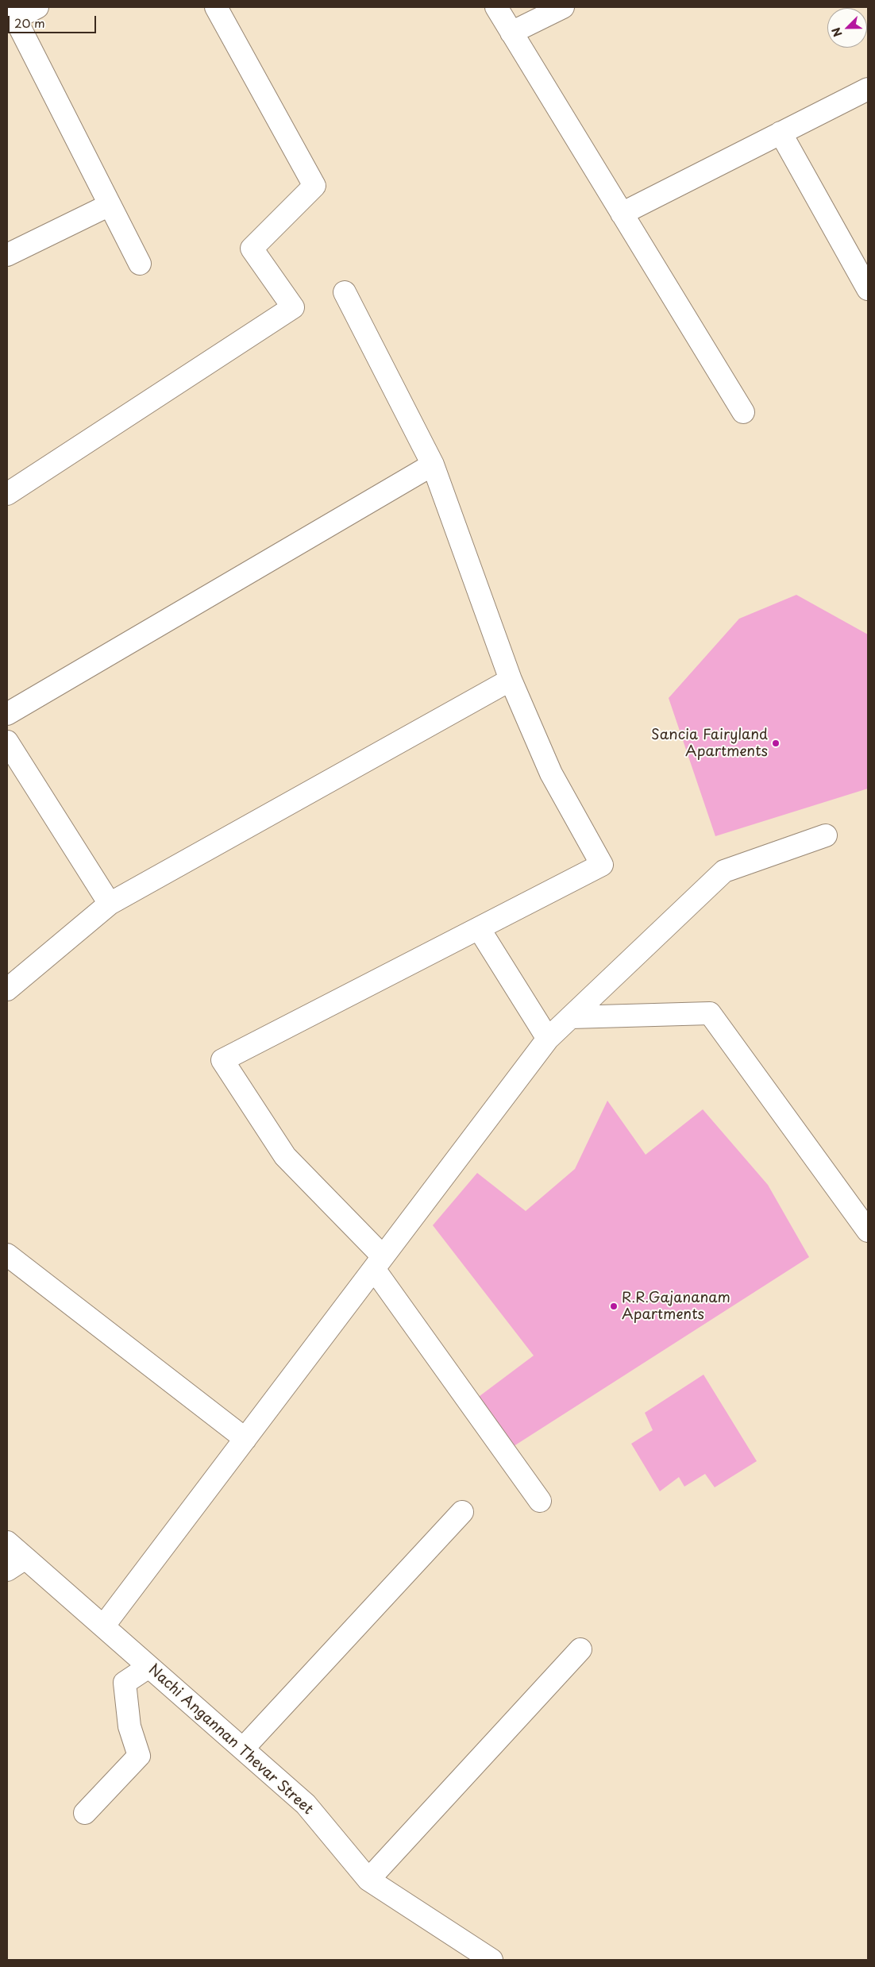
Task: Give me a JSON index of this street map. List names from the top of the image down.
{
  "streets": {
    "street": ["Nachi Angannan Thevar Street"]
  },
  "places": ["Sancia Fairyland Apartments", "R.R.Gajananam Apartments"],
  "scale_bar": "20 m",
  "north": "bottom left"
}
